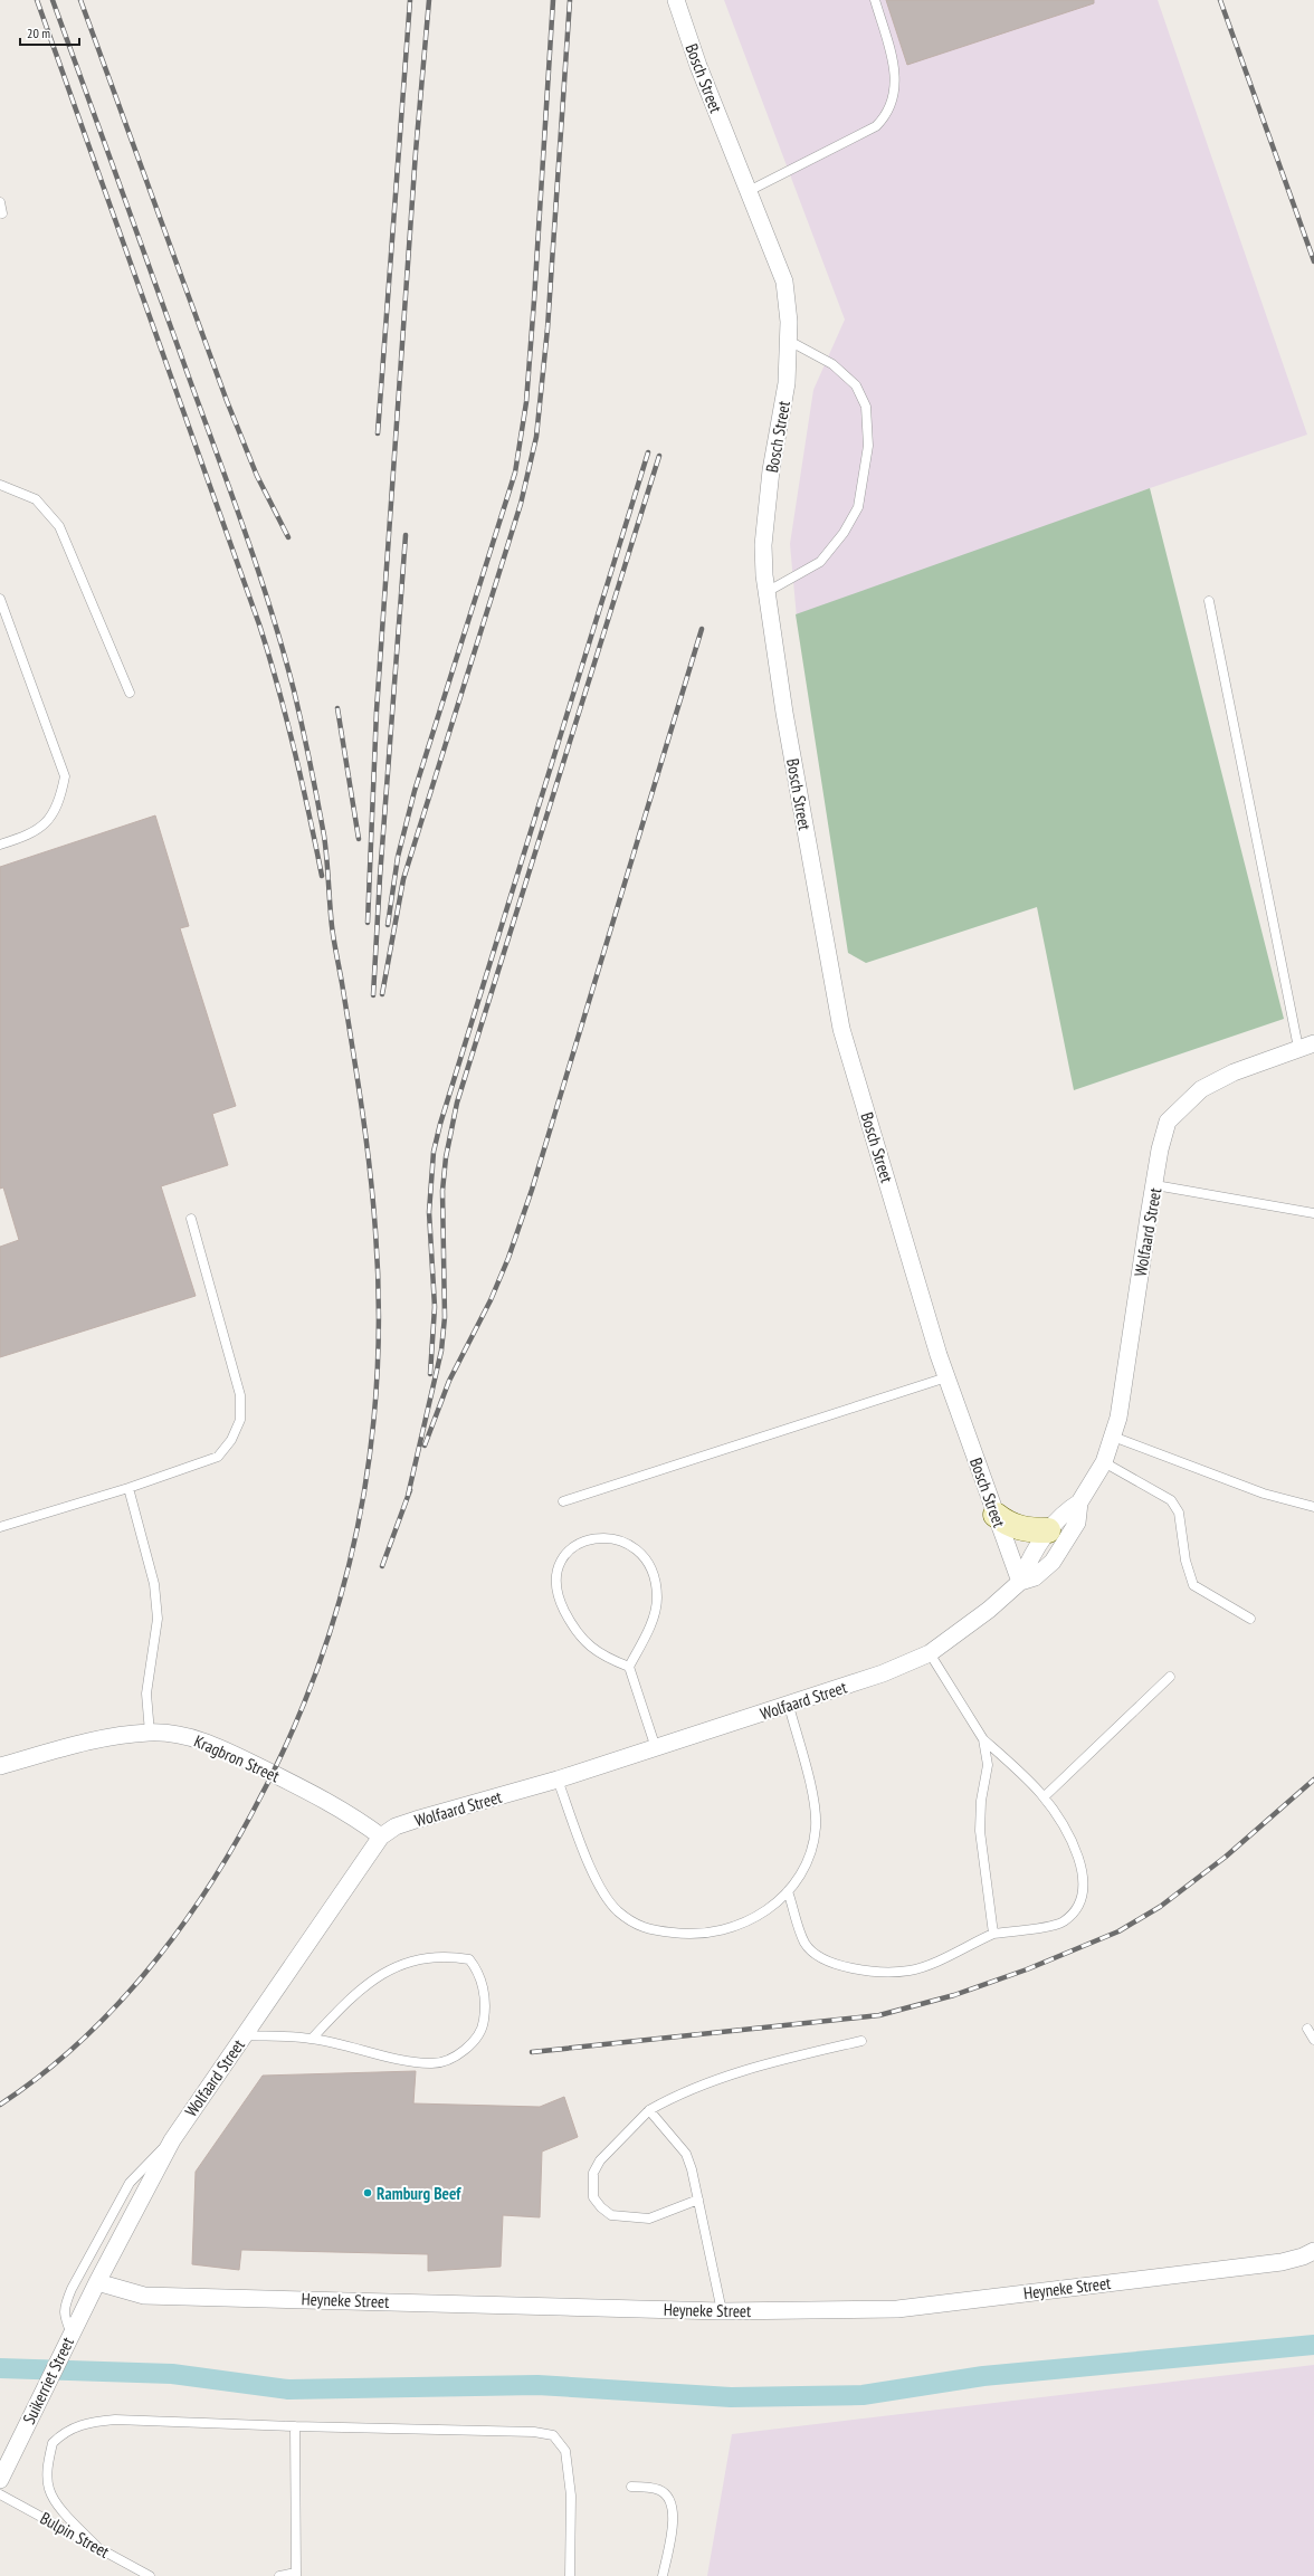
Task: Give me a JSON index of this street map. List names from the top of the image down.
{
  "streets": {
    "street": [
      "Bosch Street",
      "Wolfaard Street",
      "Kragbron Street",
      "Heyneke Street",
      "Suikerriet Street"
    ],
    "lane": ["Bulpin Street"]
  },
  "crossings": [
    ["Bosch Street", "Wolfaard Street"],
    ["Wolfaard Street", "Kragbron Street"],
    ["Wolfaard Street", "Heyneke Street"],
    ["Wolfaard Street", "Suikerriet Street"],
    ["Heyneke Street", "Suikerriet Street"]
  ],
  "places": ["Ramburg Beef"],
  "scale_bar": "20 m"
}
